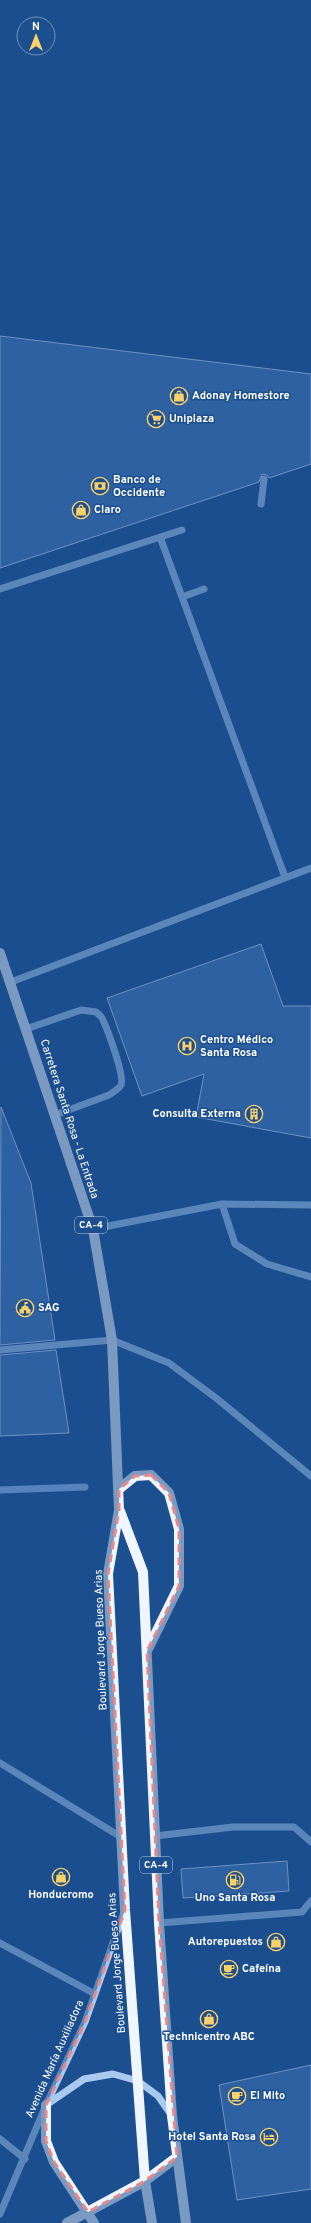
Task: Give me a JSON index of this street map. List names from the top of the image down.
{
  "streets": {
    "main road": ["Carretera Santa Rosa - La Entrada", "CA-4", "Boulevard Jorge Bueso Arias"],
    "street": ["Avenida María Auxiliadora"]
  },
  "crossings": [
    ["Carretera Santa Rosa - La Entrada", "CA-4"],
    ["Carretera Santa Rosa - La Entrada", "Boulevard Jorge Bueso Arias"],
    ["CA-4", "Boulevard Jorge Bueso Arias"],
    ["Boulevard Jorge Bueso Arias", "Avenida María Auxiliadora"]
  ],
  "places": {
    "shop": [
      "Adonay Homestore",
      "Claro",
      "Honducromo",
      "Autorepuestos",
      "Technicentro ABC"
    ],
    "supermarket": ["Uniplaza"],
    "bank": ["Banco de Occidente"],
    "hospital": ["Centro Médico Santa Rosa"],
    "building": ["Consulta Externa"],
    "public building": ["SAG"],
    "fuel station": ["Uno Santa Rosa"],
    "cafe": ["Cafeína", "El Mito"],
    "hotel": ["Hotel Santa Rosa"]
  },
  "north": "top"
}
